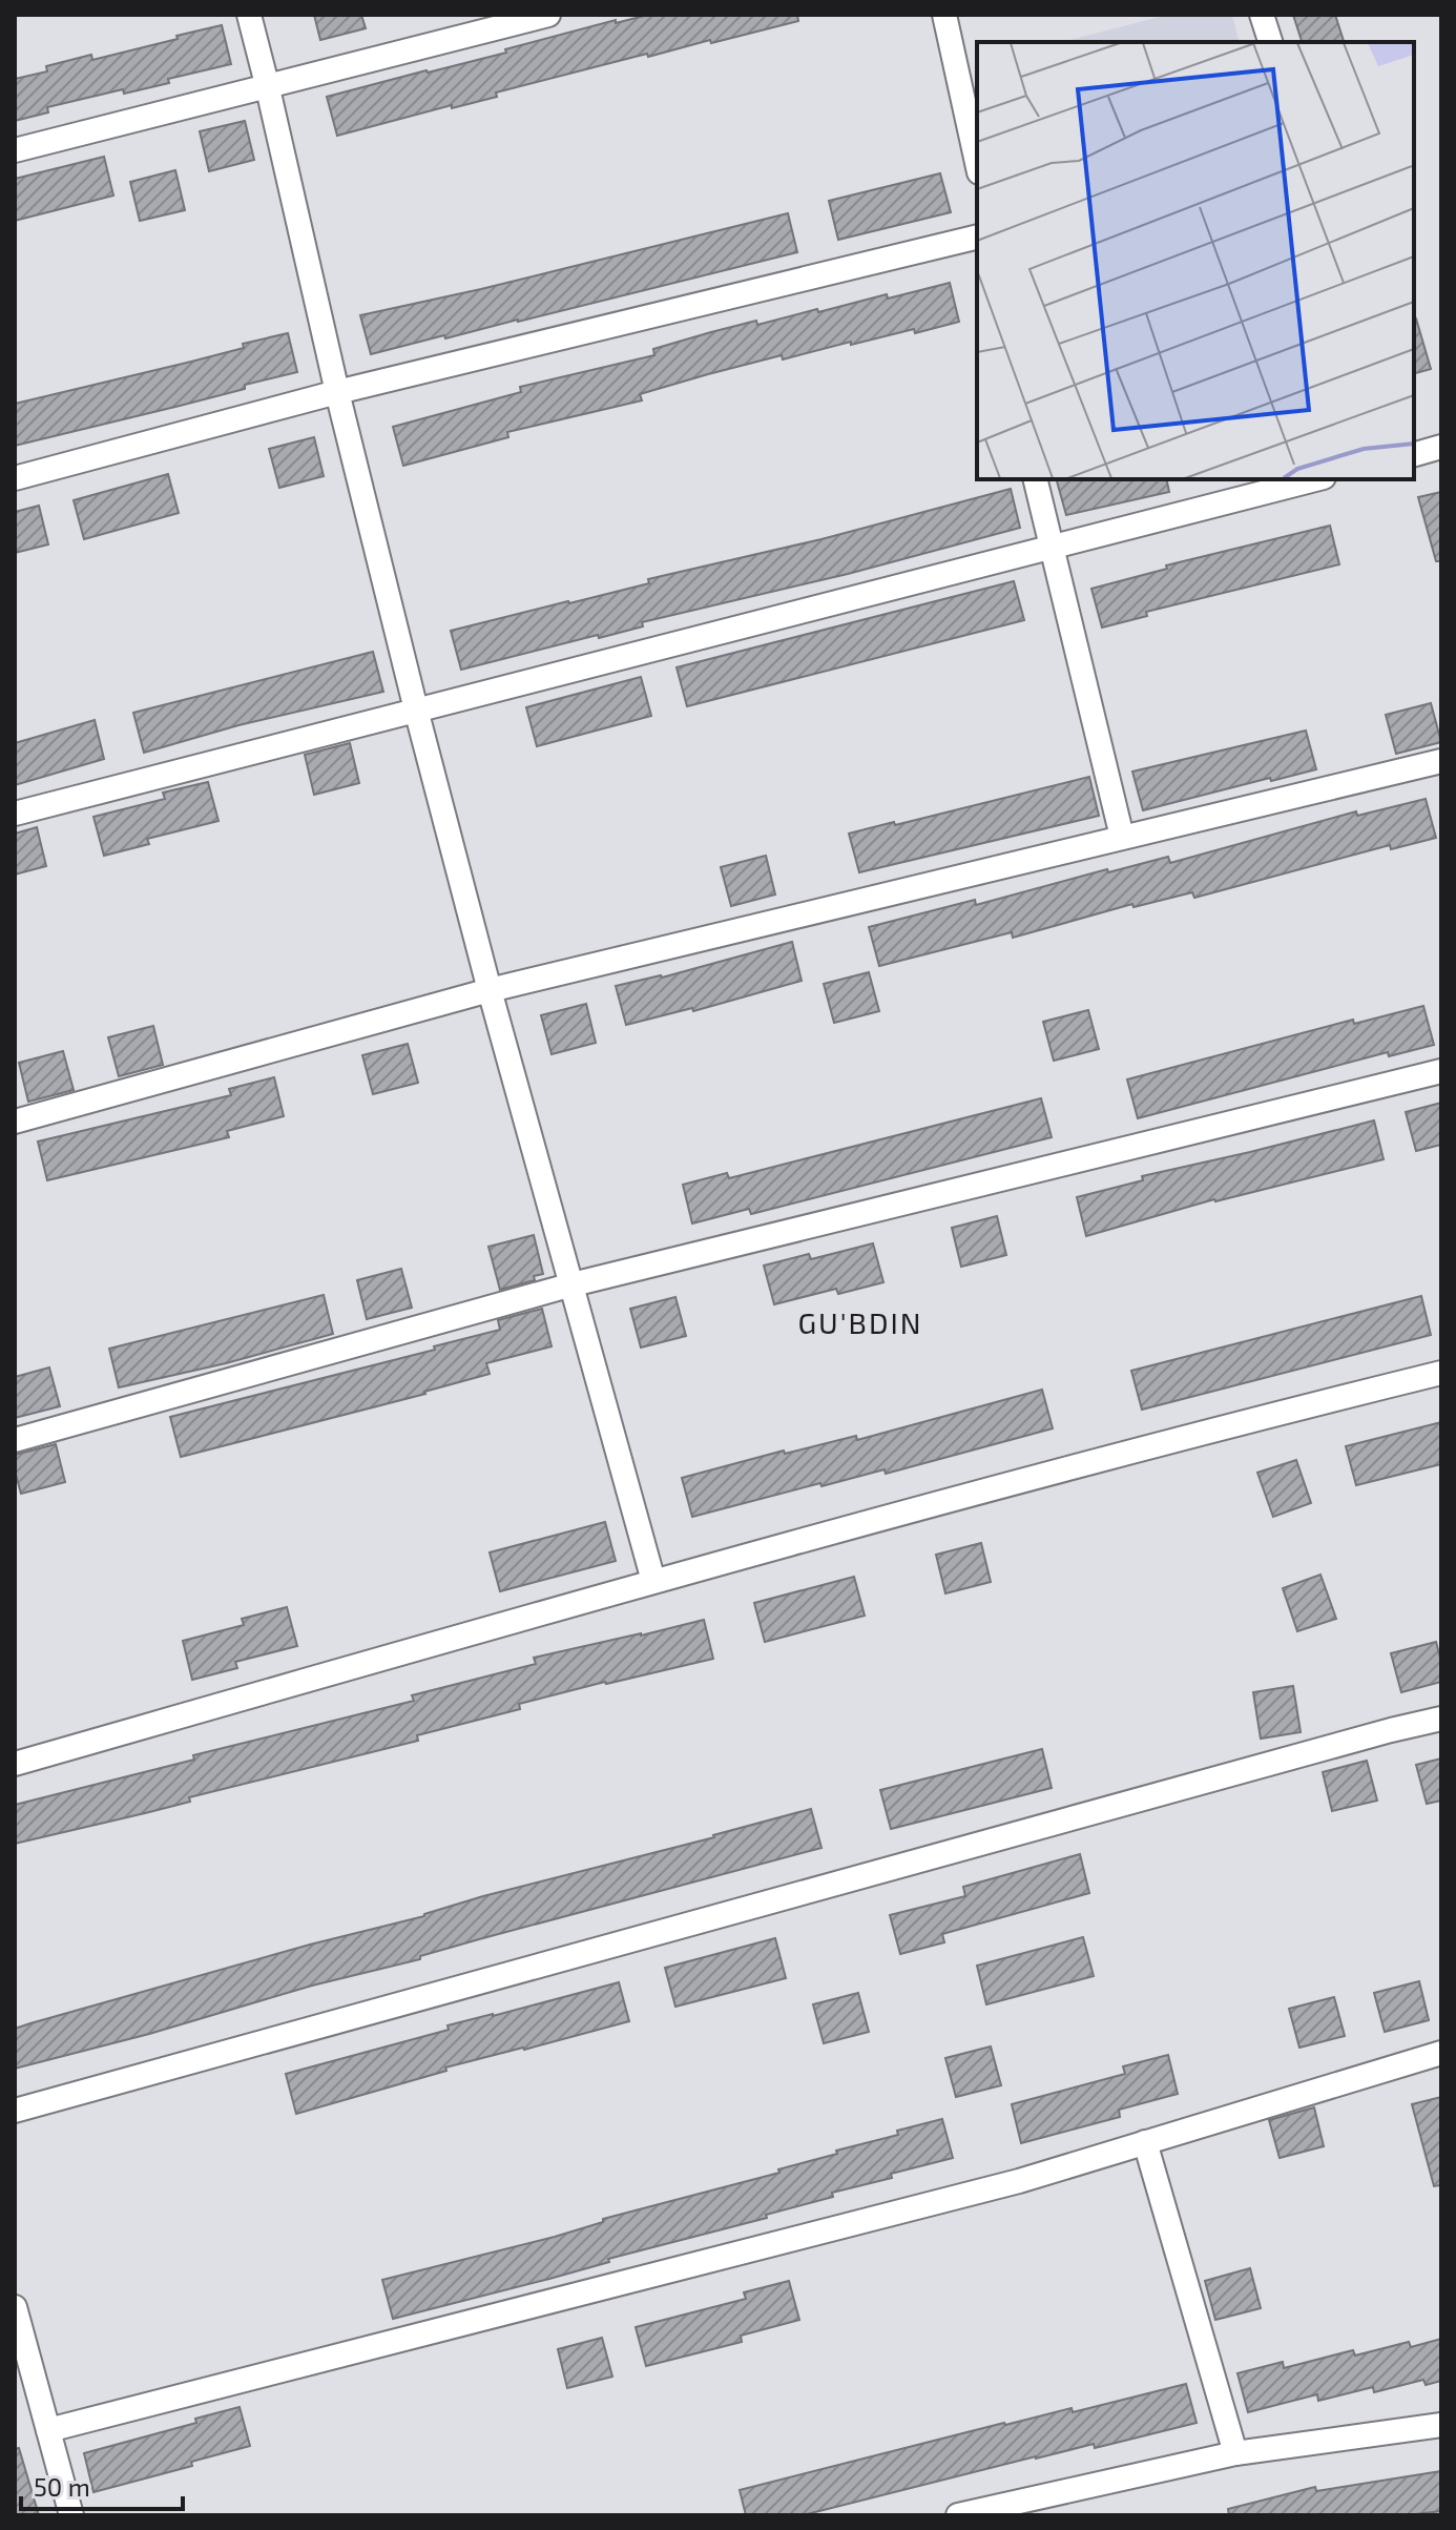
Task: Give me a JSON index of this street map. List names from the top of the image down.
{
  "districts": ["GU'BDIN"],
  "scale_bar": "50 m"
}
